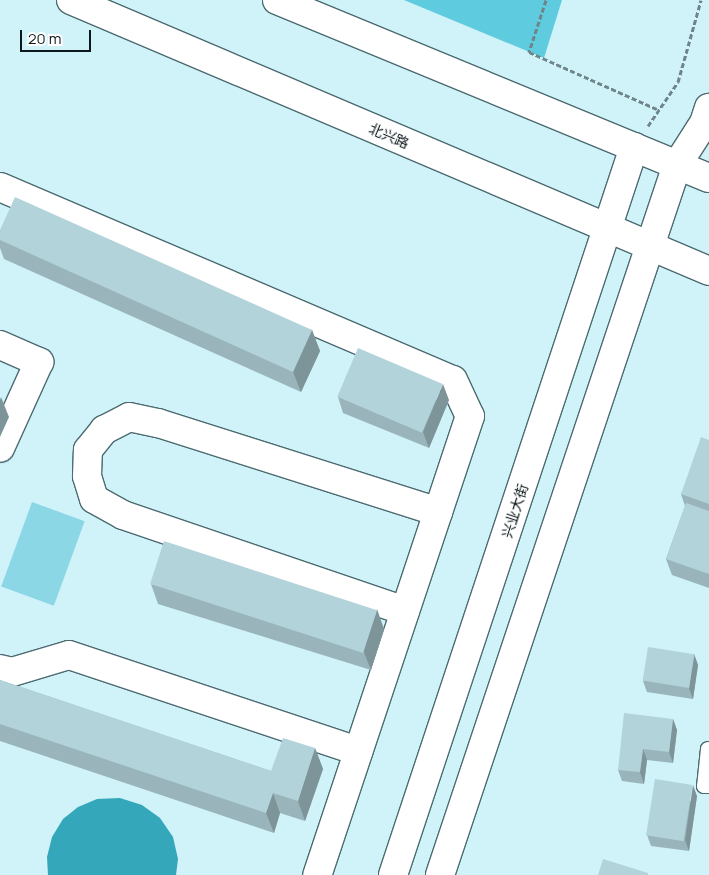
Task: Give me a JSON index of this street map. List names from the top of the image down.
{
  "streets": {
    "main road": ["北兴路", "兴业大街"]
  },
  "crossings": [
    ["北兴路", "兴业大街"]
  ],
  "scale_bar": "20 m"
}
